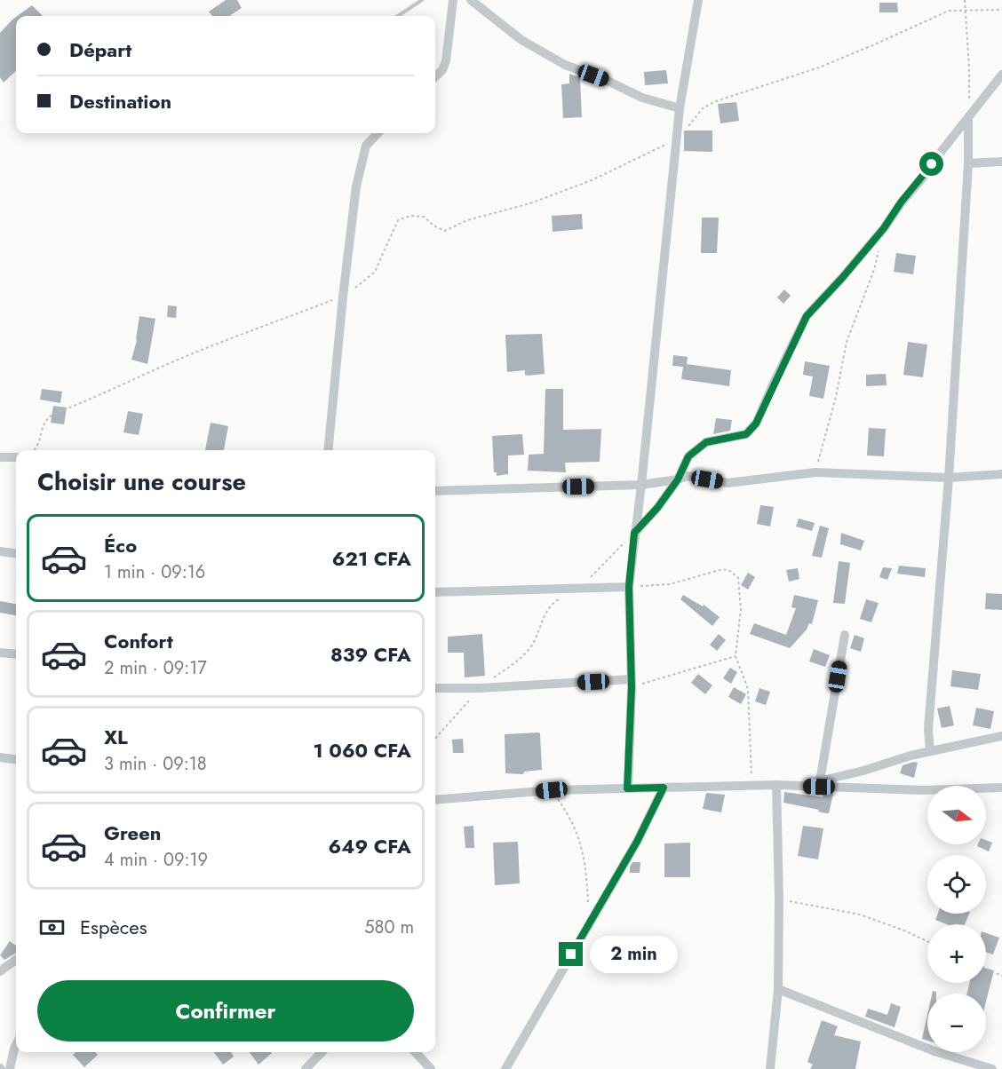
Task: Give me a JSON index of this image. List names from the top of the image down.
{
  "north": "right",
  "page": {
    "banner": ["Départ", "Destination"],
    "heading": "Choisir une course",
    "list": [
      {
        "name": "Éco",
        "note": "1 min · 09:16",
        "value": "621 CFA"
      },
      {
        "name": "Confort",
        "note": "2 min · 09:17",
        "value": "839 CFA"
      },
      {
        "name": "XL",
        "note": "3 min · 09:18",
        "value": "1 060 CFA"
      },
      {
        "name": "Green",
        "note": "4 min · 09:19",
        "value": "649 CFA"
      }
    ],
    "map_buttons": ["+", "−"],
    "pay": ["Espèces", "580 m"],
    "bubble": "2 min",
    "buttons": "Confirmer"
  }
}
